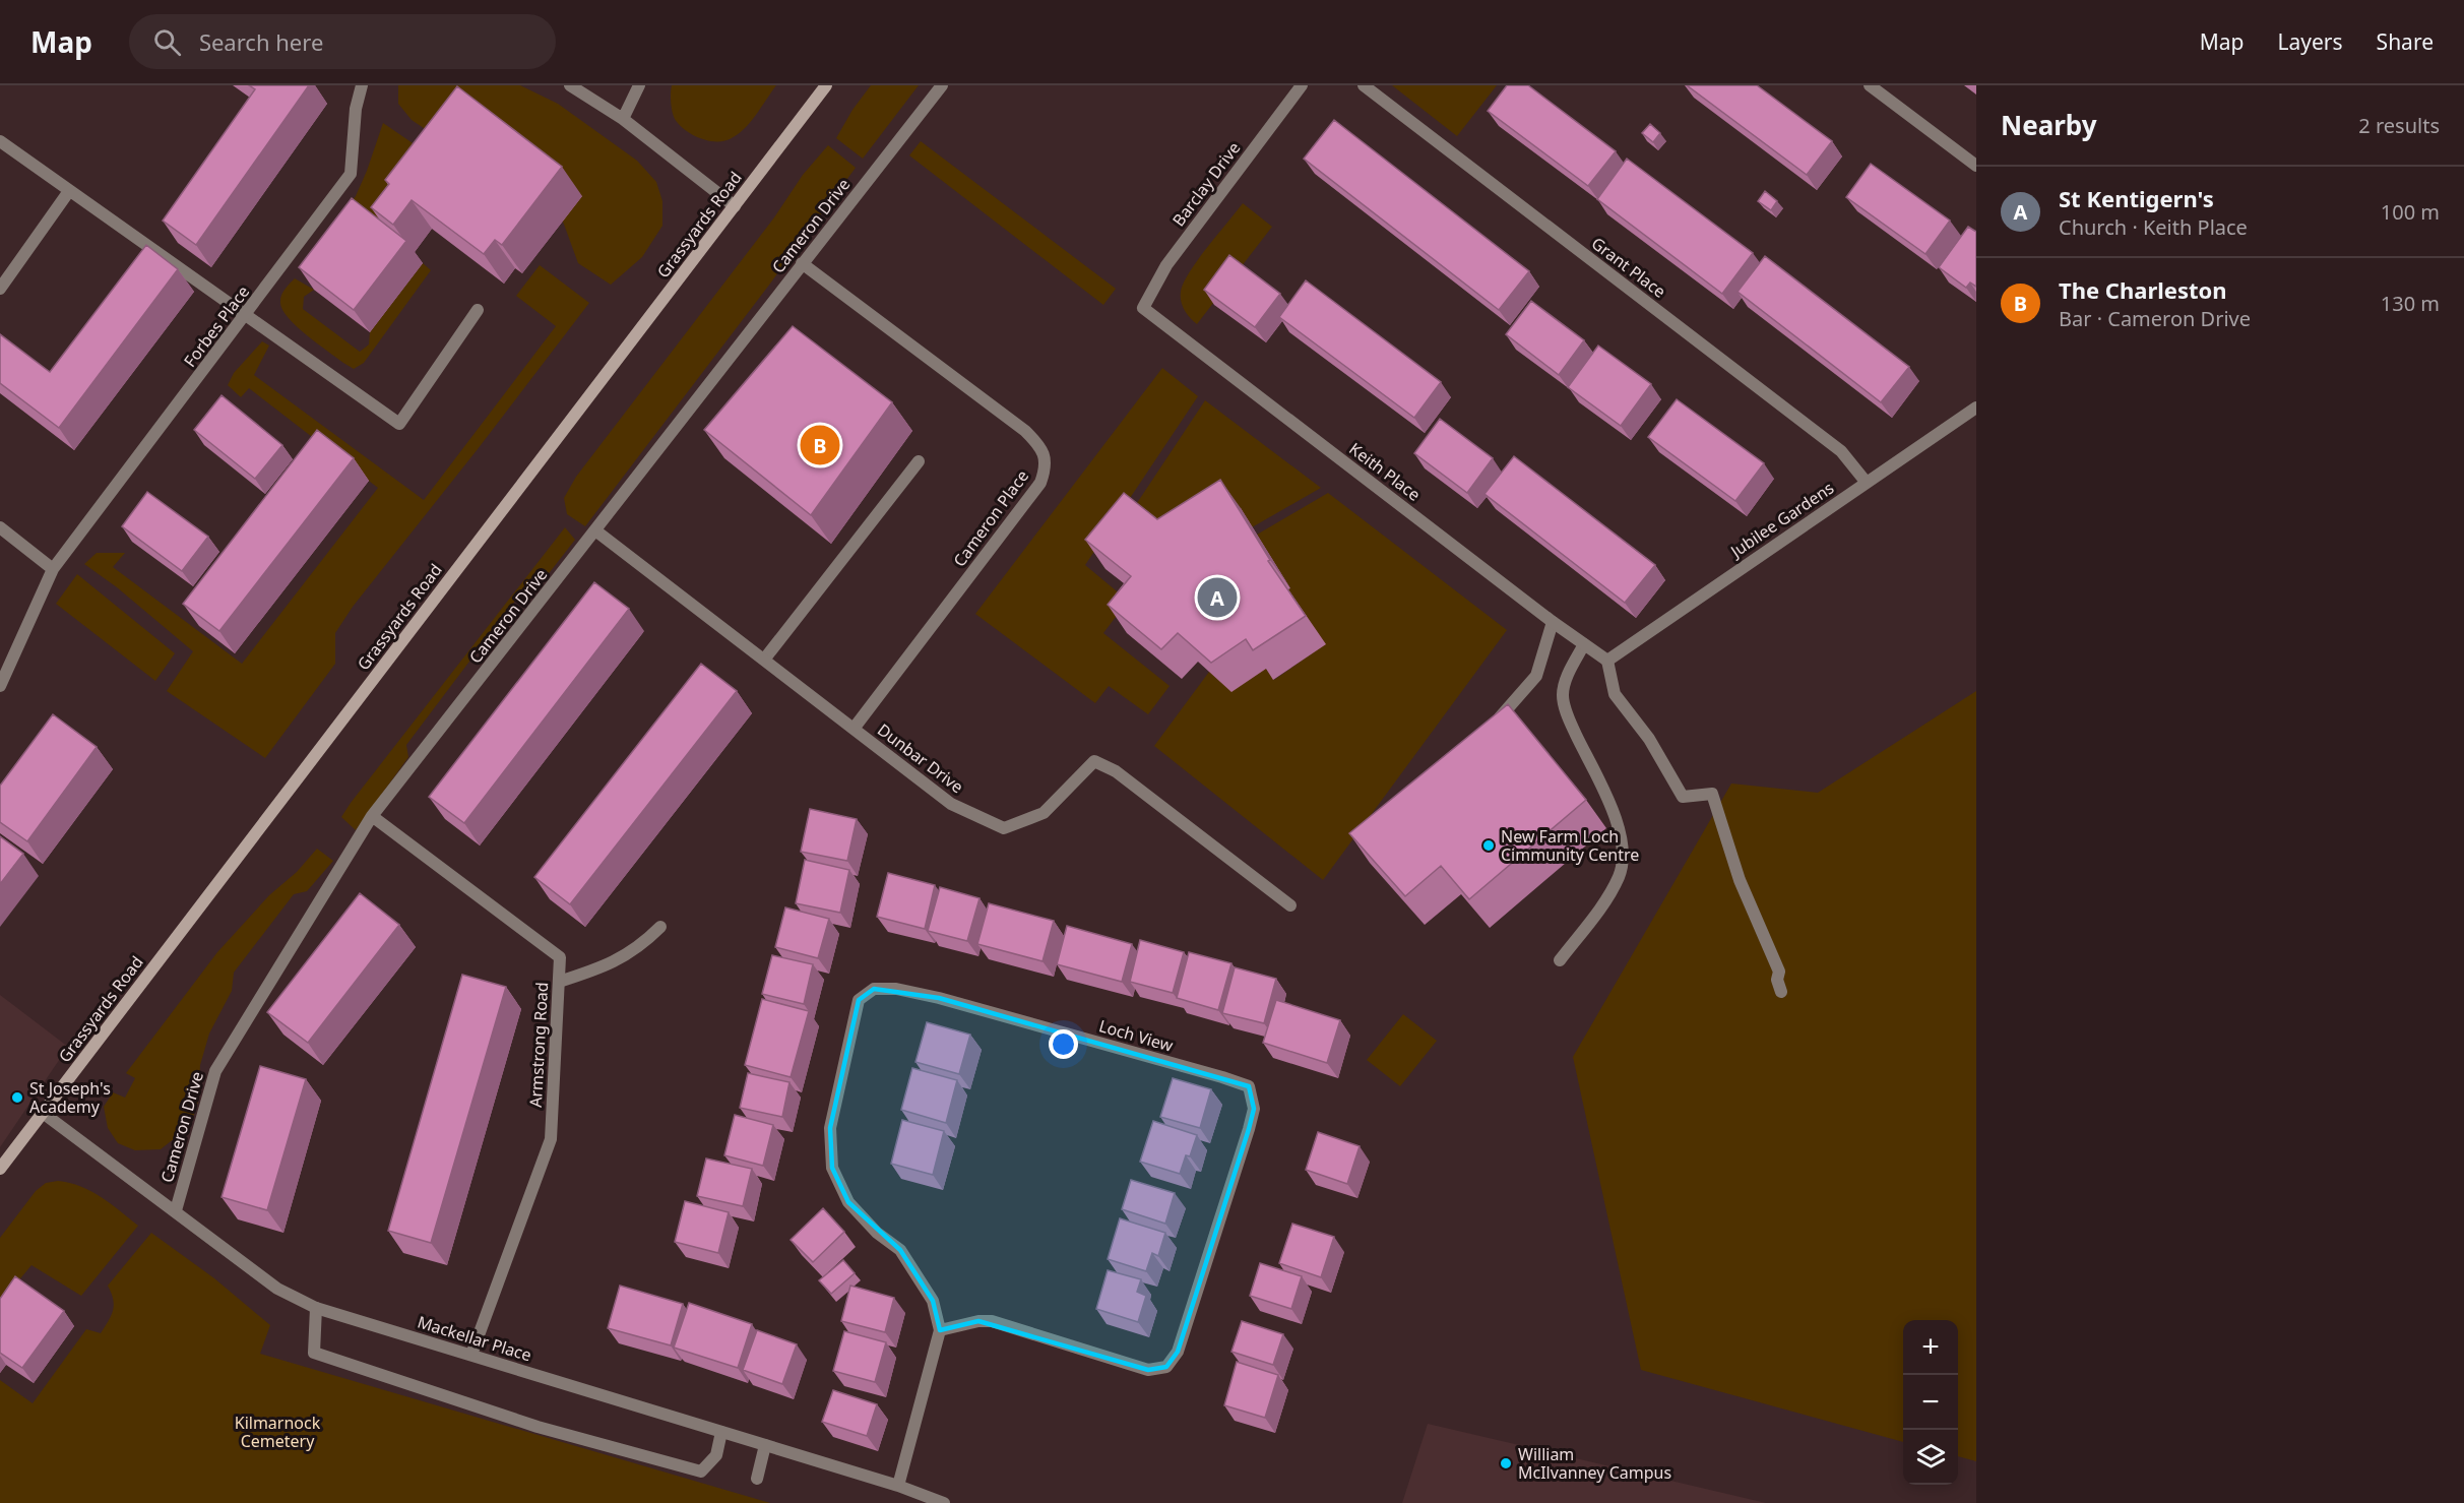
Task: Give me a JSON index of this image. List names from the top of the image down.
{
  "streets": {
    "main road": ["Grassyards Road"],
    "street": [
      "Barclay Drive",
      "Cameron Drive",
      "Grant Place",
      "Forbes Place",
      "Keith Place",
      "Cameron Place",
      "Jubilee Gardens",
      "Dunbar Drive",
      "Loch View",
      "Armstrong Road",
      "Mackellar Place"
    ]
  },
  "crossings": [
    ["Barclay Drive", "Keith Place"],
    ["Grassyards Road", "Mackellar Place"],
    ["Cameron Drive", "Cameron Place"],
    ["Cameron Drive", "Dunbar Drive"],
    ["Cameron Drive", "Armstrong Road"],
    ["Cameron Drive", "Mackellar Place"],
    ["Grant Place", "Jubilee Gardens"],
    ["Keith Place", "Jubilee Gardens"],
    ["Cameron Place", "Dunbar Drive"],
    ["Loch View", "Mackellar Place"],
    ["Armstrong Road", "Mackellar Place"]
  ],
  "parks": ["Kilmarnock Cemetery"],
  "places": ["New Farm Loch Cimmunity Centre", "St Joseph's Academy", "William McIlvanney Campus"],
  "page": {
    "header": "Map",
    "search": "Search here",
    "nav": ["Map", "Layers", "Share"],
    "heading": ["Nearby", "2 results"],
    "list": [
      {
        "mark": "A",
        "name": "St Kentigern's",
        "note": "Church · Keith Place",
        "value": "100 m"
      },
      {
        "mark": "B",
        "name": "The Charleston",
        "note": "Bar · Cameron Drive",
        "value": "130 m"
      }
    ],
    "pins": ["B", "A"],
    "map_buttons": ["+", "−"]
  }
}
